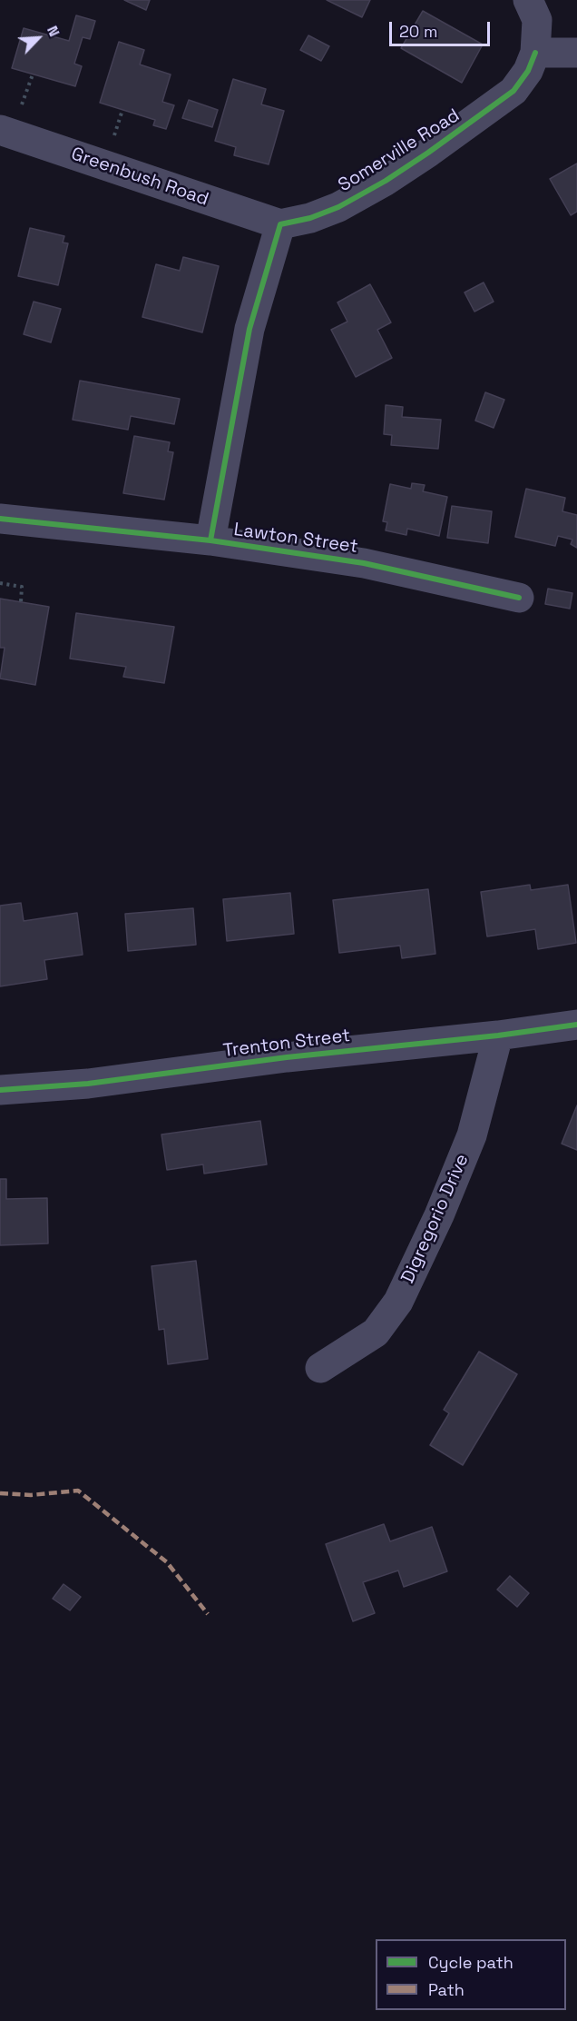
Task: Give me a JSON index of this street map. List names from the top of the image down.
{
  "streets": {
    "street": [
      "Somerville Road",
      "Greenbush Road",
      "Lawton Street",
      "Trenton Street",
      "Digregorio Drive"
    ]
  },
  "crossings": [
    ["Somerville Road", "Greenbush Road"],
    ["Trenton Street", "Digregorio Drive"]
  ],
  "legend": ["Cycle path", "Path"],
  "scale_bar": "20 m",
  "north": "top right"
}
